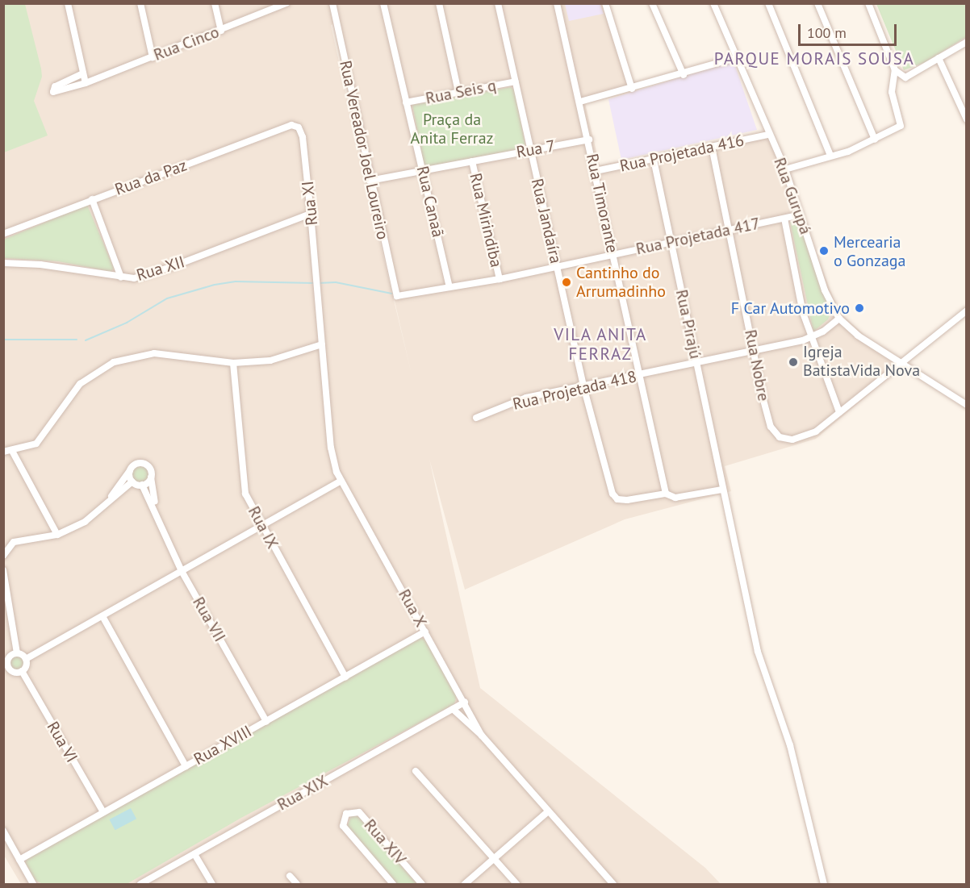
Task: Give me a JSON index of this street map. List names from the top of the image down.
{
  "streets": {
    "street": [
      "Rua Cinco",
      "Rua Seis q",
      "Rua 7",
      "Rua Vereador Joel Loureiro",
      "Rua Projetada 416",
      "Rua da Paz",
      "Rua Gurupá",
      "Rua Canaã",
      "Rua XI",
      "Rua Timorante",
      "Rua Mirindiba",
      "Rua Jandaíra",
      "Rua Projetada 417",
      "Rua XII",
      "Rua Pirajú",
      "Rua Nobre",
      "Rua Projetada 418",
      "Rua IX",
      "Rua X",
      "Rua VII",
      "Rua VI",
      "Rua XVIII",
      "Rua XIX",
      "Rua XIV"
    ]
  },
  "crossings": [
    ["Rua Seis q", "Rua Canaã"],
    ["Rua Seis q", "Rua Jandaíra"],
    ["Rua 7", "Rua Vereador Joel Loureiro"],
    ["Rua 7", "Rua Canaã"],
    ["Rua 7", "Rua Timorante"],
    ["Rua 7", "Rua Mirindiba"],
    ["Rua 7", "Rua Jandaíra"],
    ["Rua Vereador Joel Loureiro", "Rua Projetada 417"],
    ["Rua Projetada 416", "Rua Gurupá"],
    ["Rua Projetada 416", "Rua Timorante"],
    ["Rua Projetada 416", "Rua Pirajú"],
    ["Rua Projetada 416", "Rua Nobre"],
    ["Rua da Paz", "Rua XI"],
    ["Rua Gurupá", "Rua Projetada 417"],
    ["Rua Gurupá", "Rua Nobre"],
    ["Rua Gurupá", "Rua Projetada 418"],
    ["Rua Canaã", "Rua Projetada 417"],
    ["Rua XI", "Rua XII"],
    ["Rua XI", "Rua X"],
    ["Rua Timorante", "Rua Jandaíra"],
    ["Rua Timorante", "Rua Projetada 417"],
    ["Rua Timorante", "Rua Projetada 418"],
    ["Rua Mirindiba", "Rua Projetada 417"],
    ["Rua Jandaíra", "Rua Projetada 417"],
    ["Rua Jandaíra", "Rua Projetada 418"],
    ["Rua Projetada 417", "Rua Pirajú"],
    ["Rua Projetada 417", "Rua Nobre"],
    ["Rua Pirajú", "Rua Projetada 418"],
    ["Rua Nobre", "Rua Projetada 418"],
    ["Rua IX", "Rua XVIII"],
    ["Rua X", "Rua XVIII"],
    ["Rua X", "Rua XIX"],
    ["Rua VII", "Rua XVIII"],
    ["Rua VI", "Rua XVIII"]
  ],
  "districts": ["PARQUE MORAIS SOUSA", "VILA ANITA FERRAZ"],
  "parks": ["Praça da Anita Ferraz"],
  "places": [
    "Mercearia o Gonzaga",
    "Cantinho do Arrumadinho",
    "F Car Automotivo",
    "Igreja BatistaVida Nova"
  ],
  "scale_bar": "100 m"
}
